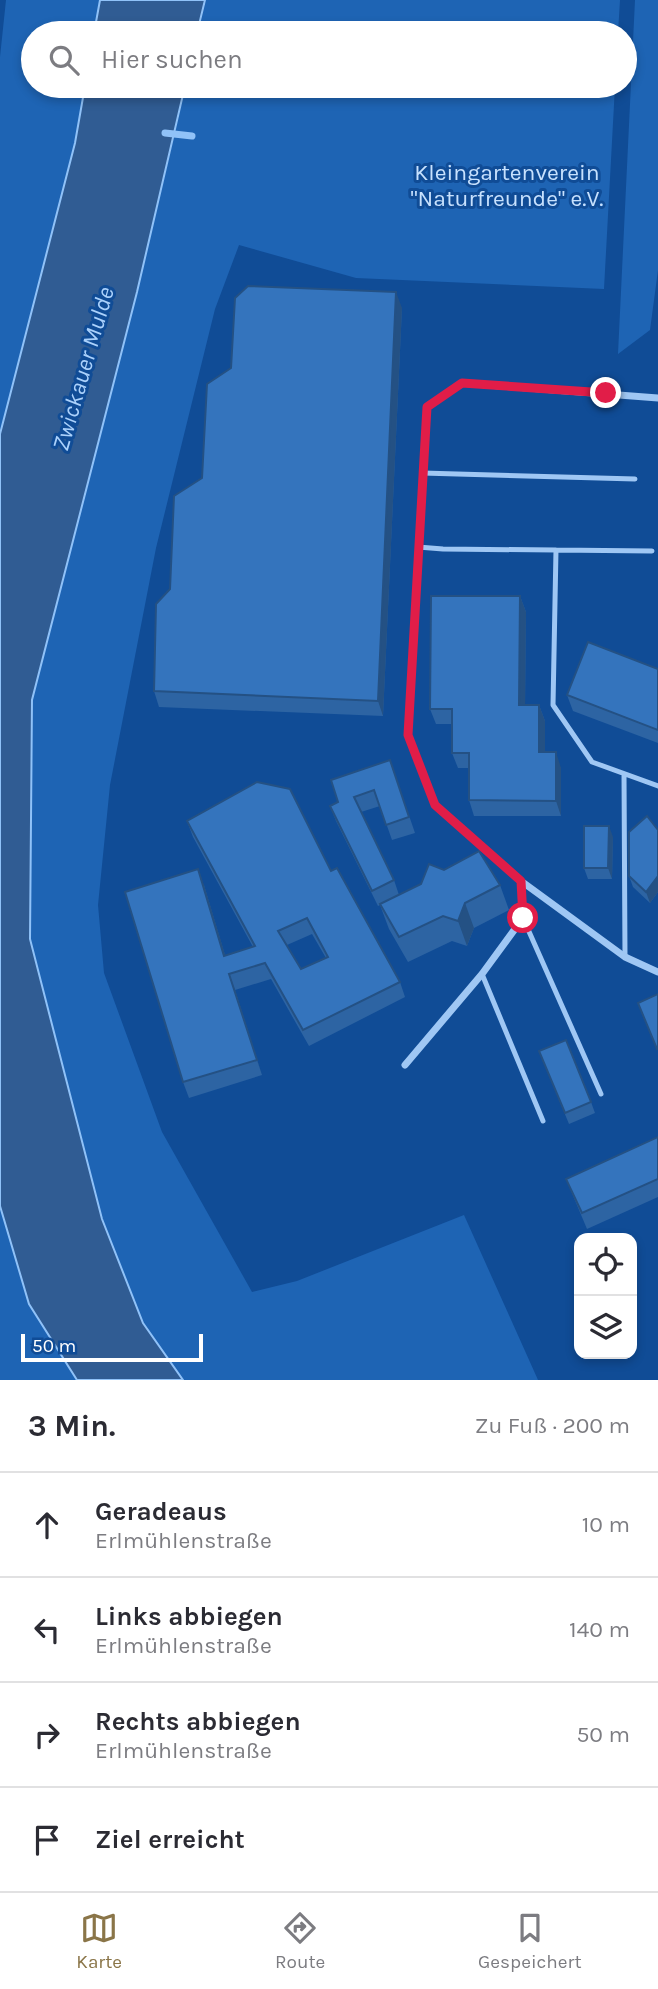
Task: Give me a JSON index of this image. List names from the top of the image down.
{
  "water": ["Zwickauer Mulde"],
  "parks": ["Kleingartenverein \"Naturfreunde\" e.V."],
  "scale_bar": "50 m",
  "page": {
    "search": "Hier suchen",
    "scale": "50 m",
    "heading": ["3 Min.", "Zu Fuß · 200 m"],
    "list": [
      ["Geradeaus", "Erlmühlenstraße", "10 m"],
      ["Links abbiegen", "Erlmühlenstraße", "140 m"],
      ["Rechts abbiegen", "Erlmühlenstraße", "50 m"],
      "Ziel erreicht"
    ],
    "nav": ["Karte", "Route", "Gespeichert"]
  }
}
